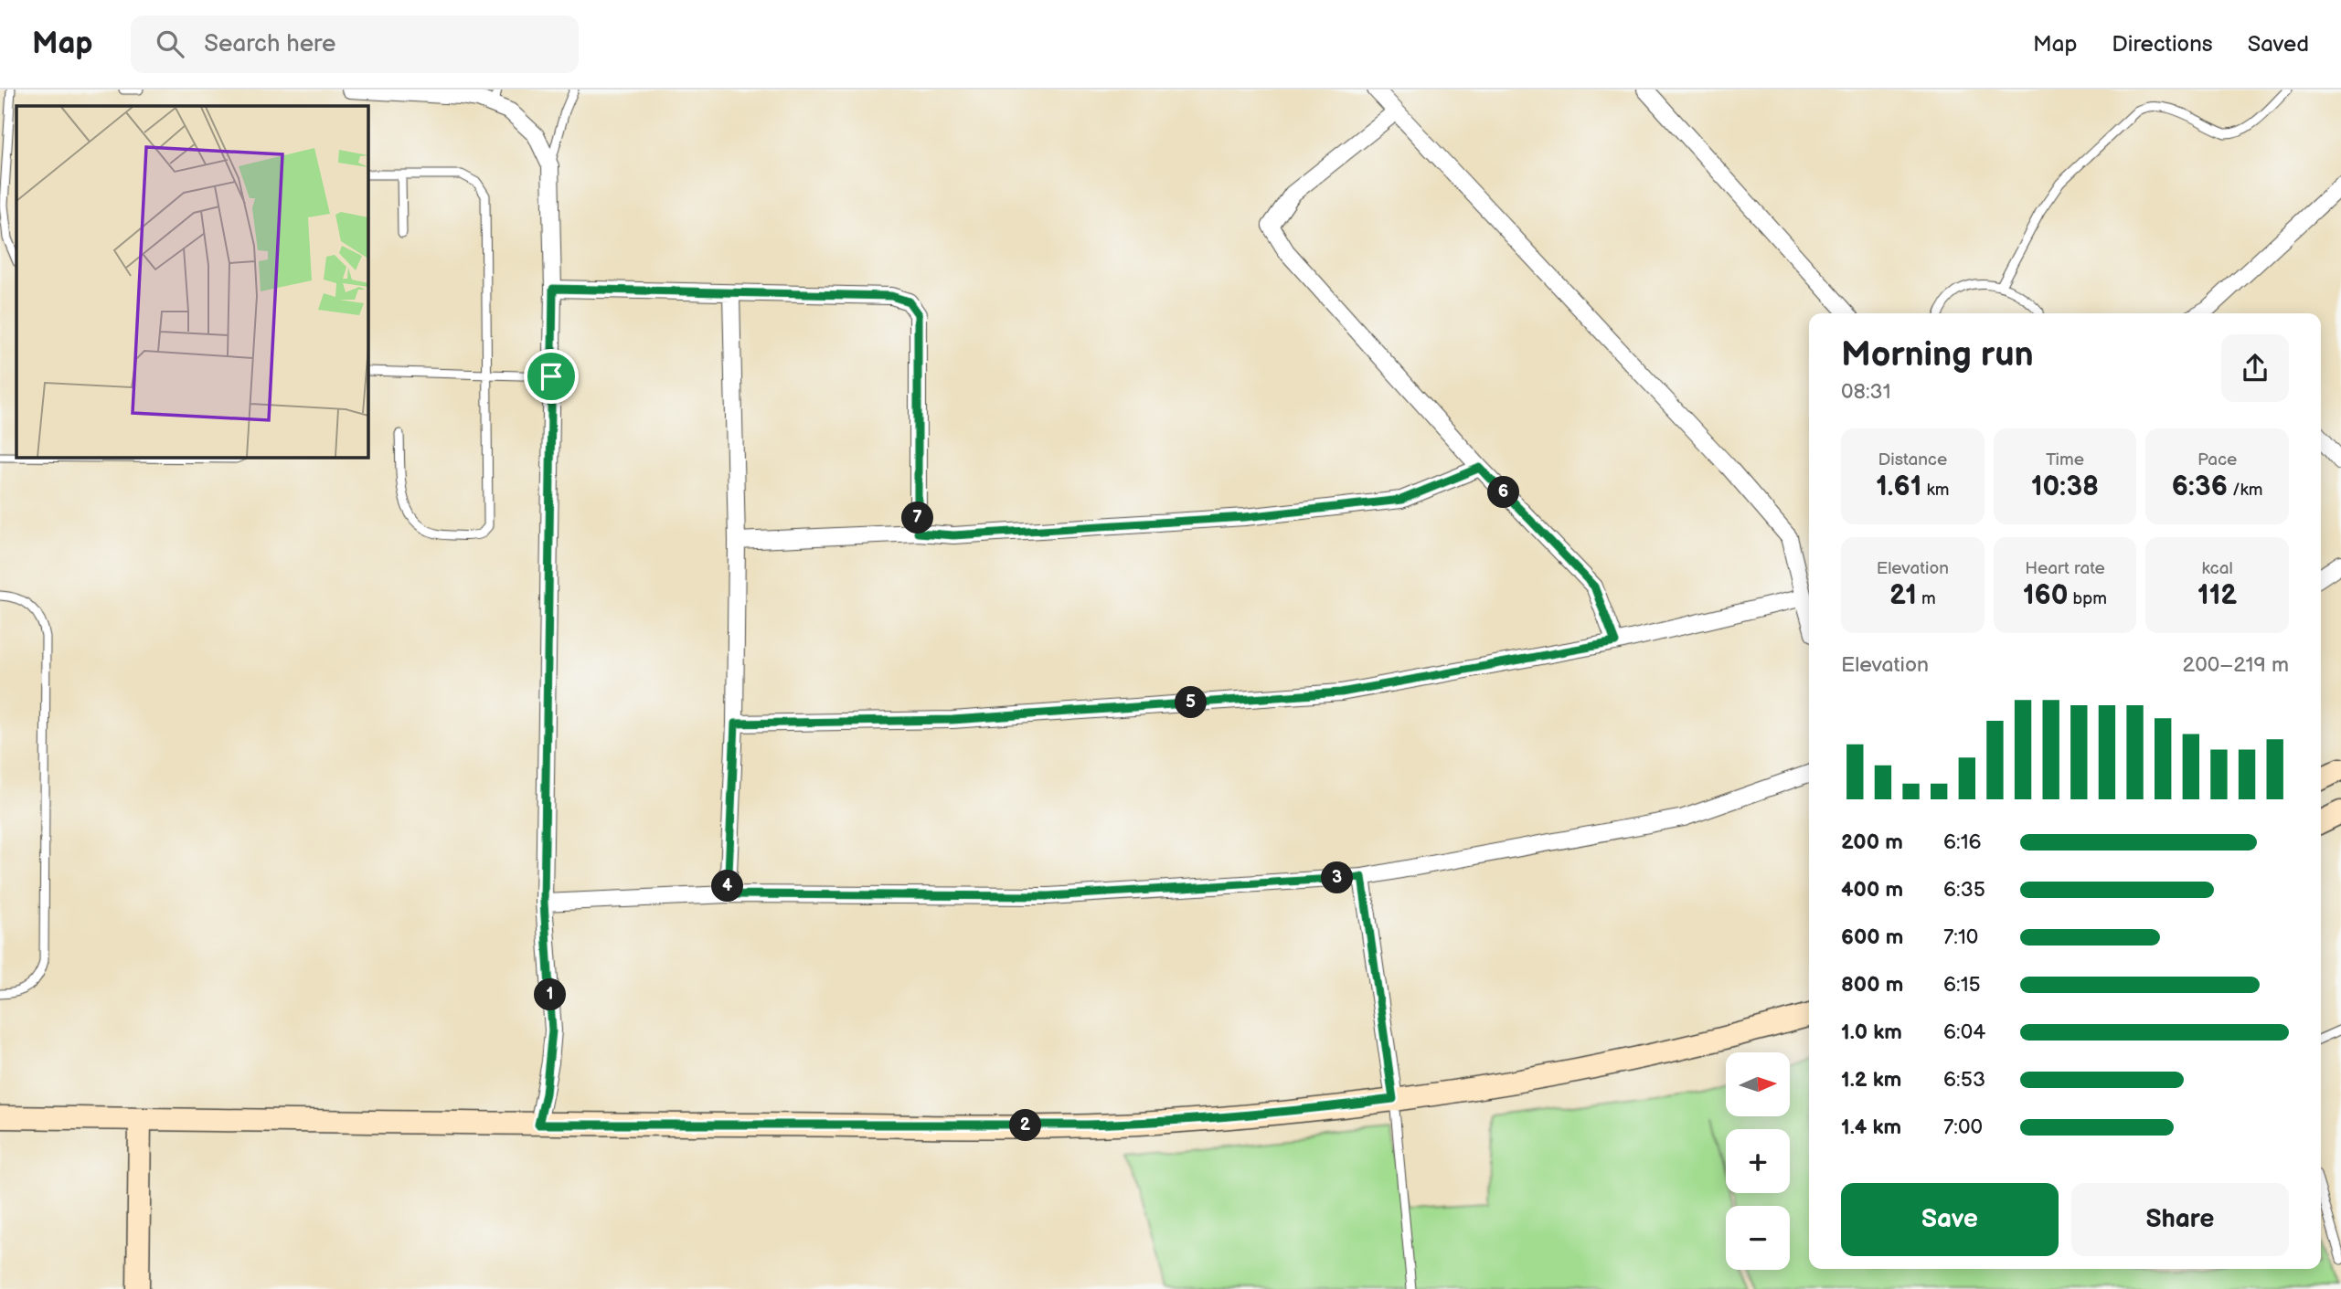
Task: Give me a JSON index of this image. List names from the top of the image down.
{
  "north": "right",
  "page": {
    "header": "Map",
    "search": "Search here",
    "nav": ["Map", "Directions", "Saved"],
    "heading": ["Morning run", "08:31"],
    "stats": [
      ["Distance", "1.61 km"],
      ["Time", "10:38"],
      ["Pace", "6:36 /km"],
      ["Elevation", "21 m"],
      ["Heart rate", "160 bpm"],
      ["kcal", "112"]
    ],
    "pins": [
      "6",
      "7",
      "5",
      "3",
      "4",
      "1",
      "2"
    ],
    "chart": ["Elevation", "200–219 m"],
    "list": [
      {
        "name": "200 m",
        "note": "6:16"
      },
      {
        "name": "400 m",
        "note": "6:35"
      },
      {
        "name": "600 m",
        "note": "7:10"
      },
      {
        "name": "800 m",
        "note": "6:15"
      },
      {
        "name": "1.0 km",
        "note": "6:04"
      },
      {
        "name": "1.2 km",
        "note": "6:53"
      },
      {
        "name": "1.4 km",
        "note": "7:00"
      }
    ],
    "map_buttons": ["+", "−"],
    "buttons": ["Save", "Share"]
  }
}
